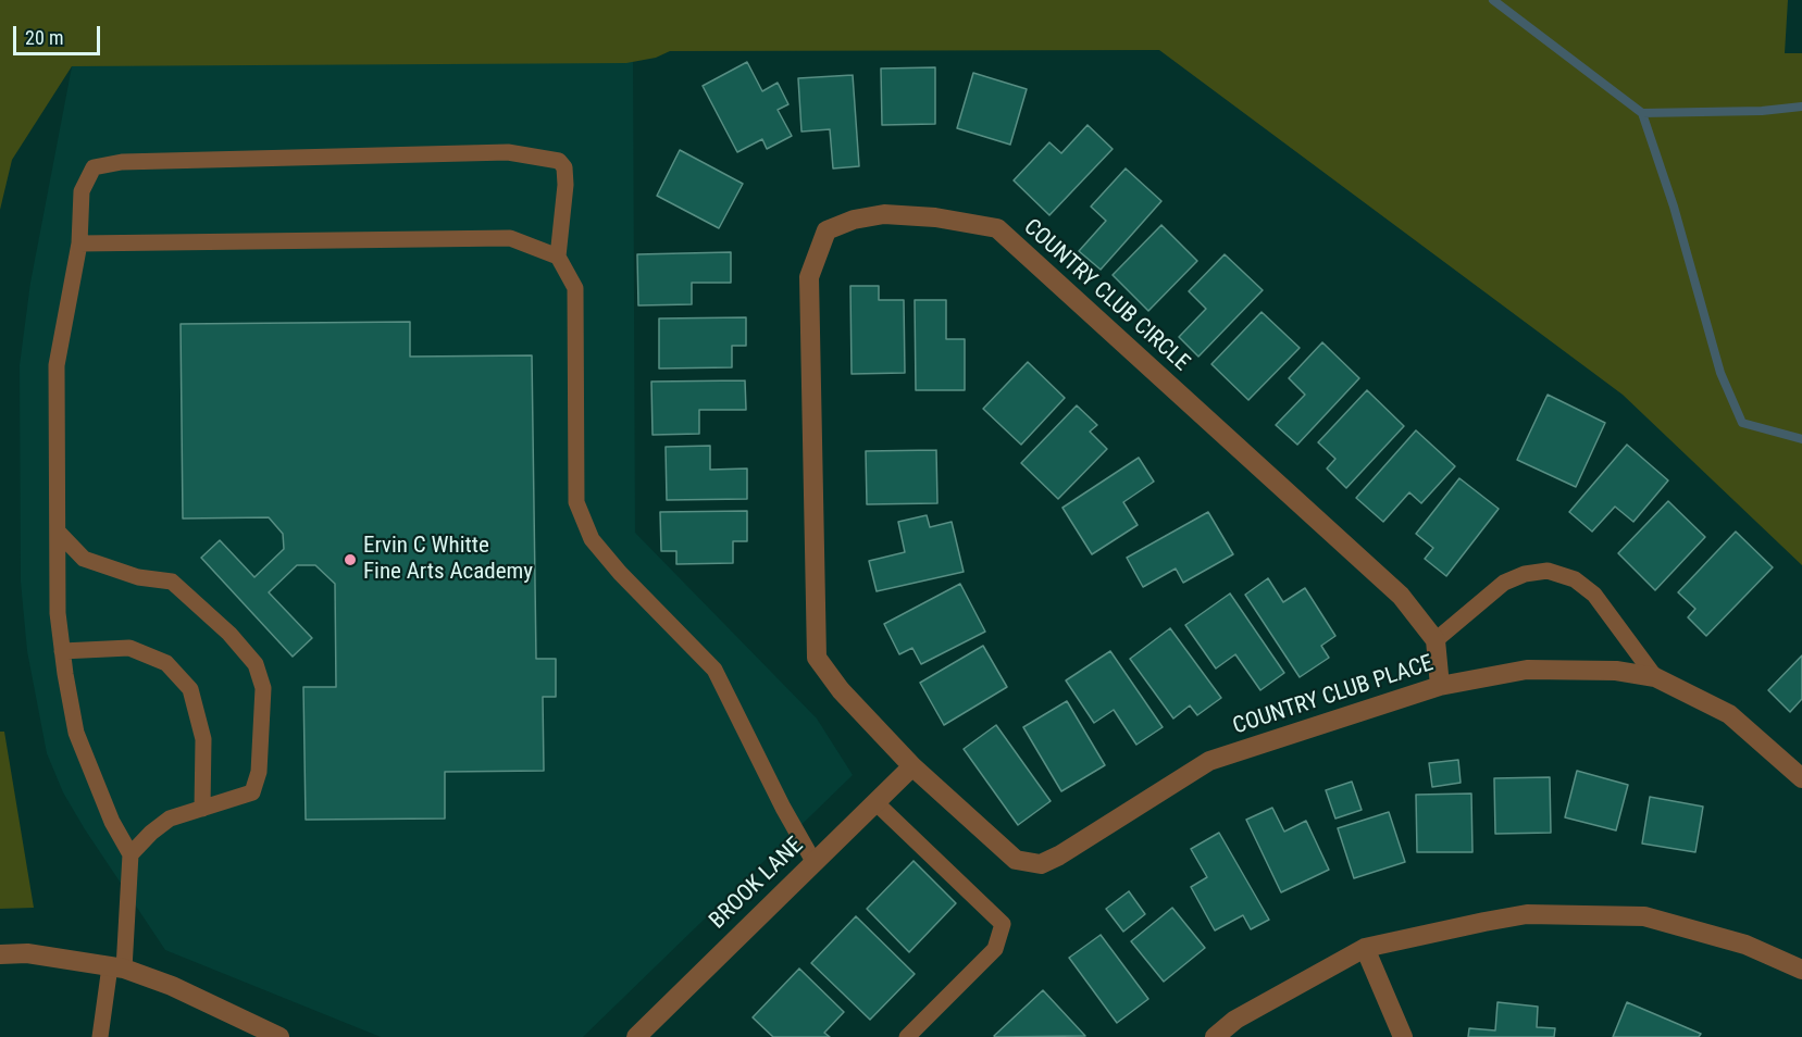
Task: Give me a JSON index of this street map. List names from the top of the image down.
{
  "streets": {
    "street": ["COUNTRY CLUB CIRCLE", "COUNTRY CLUB PLACE", "BROOK LANE"]
  },
  "crossings": [
    ["COUNTRY CLUB CIRCLE", "COUNTRY CLUB PLACE"],
    ["COUNTRY CLUB CIRCLE", "BROOK LANE"],
    ["COUNTRY CLUB PLACE", "BROOK LANE"]
  ],
  "places": ["Ervin C Whitte Fine Arts Academy"],
  "scale_bar": "20 m"
}
